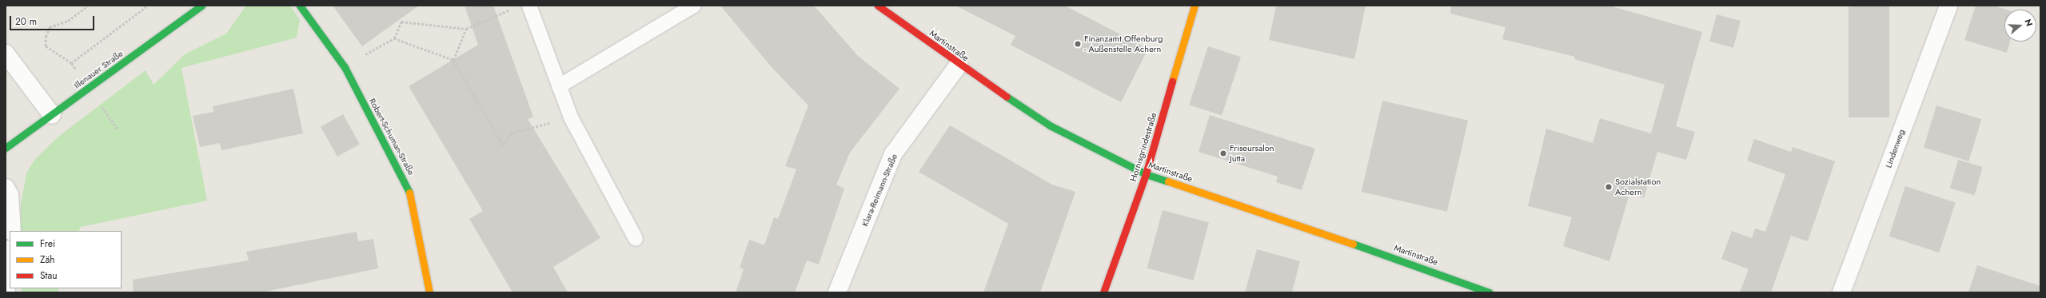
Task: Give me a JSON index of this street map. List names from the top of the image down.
{
  "streets": {
    "street": [
      "Martinstraße",
      "Illenauer Straße",
      "Robert-Schuman-Straße",
      "Hornisgrindestraße",
      "Lindenweg",
      "Klara-Reimann-Straße"
    ]
  },
  "crossings": [
    ["Martinstraße", "Hornisgrindestraße"],
    ["Martinstraße", "Klara-Reimann-Straße"]
  ],
  "places": ["Finanzamt Offenburg - Außenstelle Achern", "Friseursalon Jutta", "Sozialstation Achern"],
  "legend": ["Frei", "Zäh", "Stau"],
  "scale_bar": "20 m",
  "north": "right"
}
